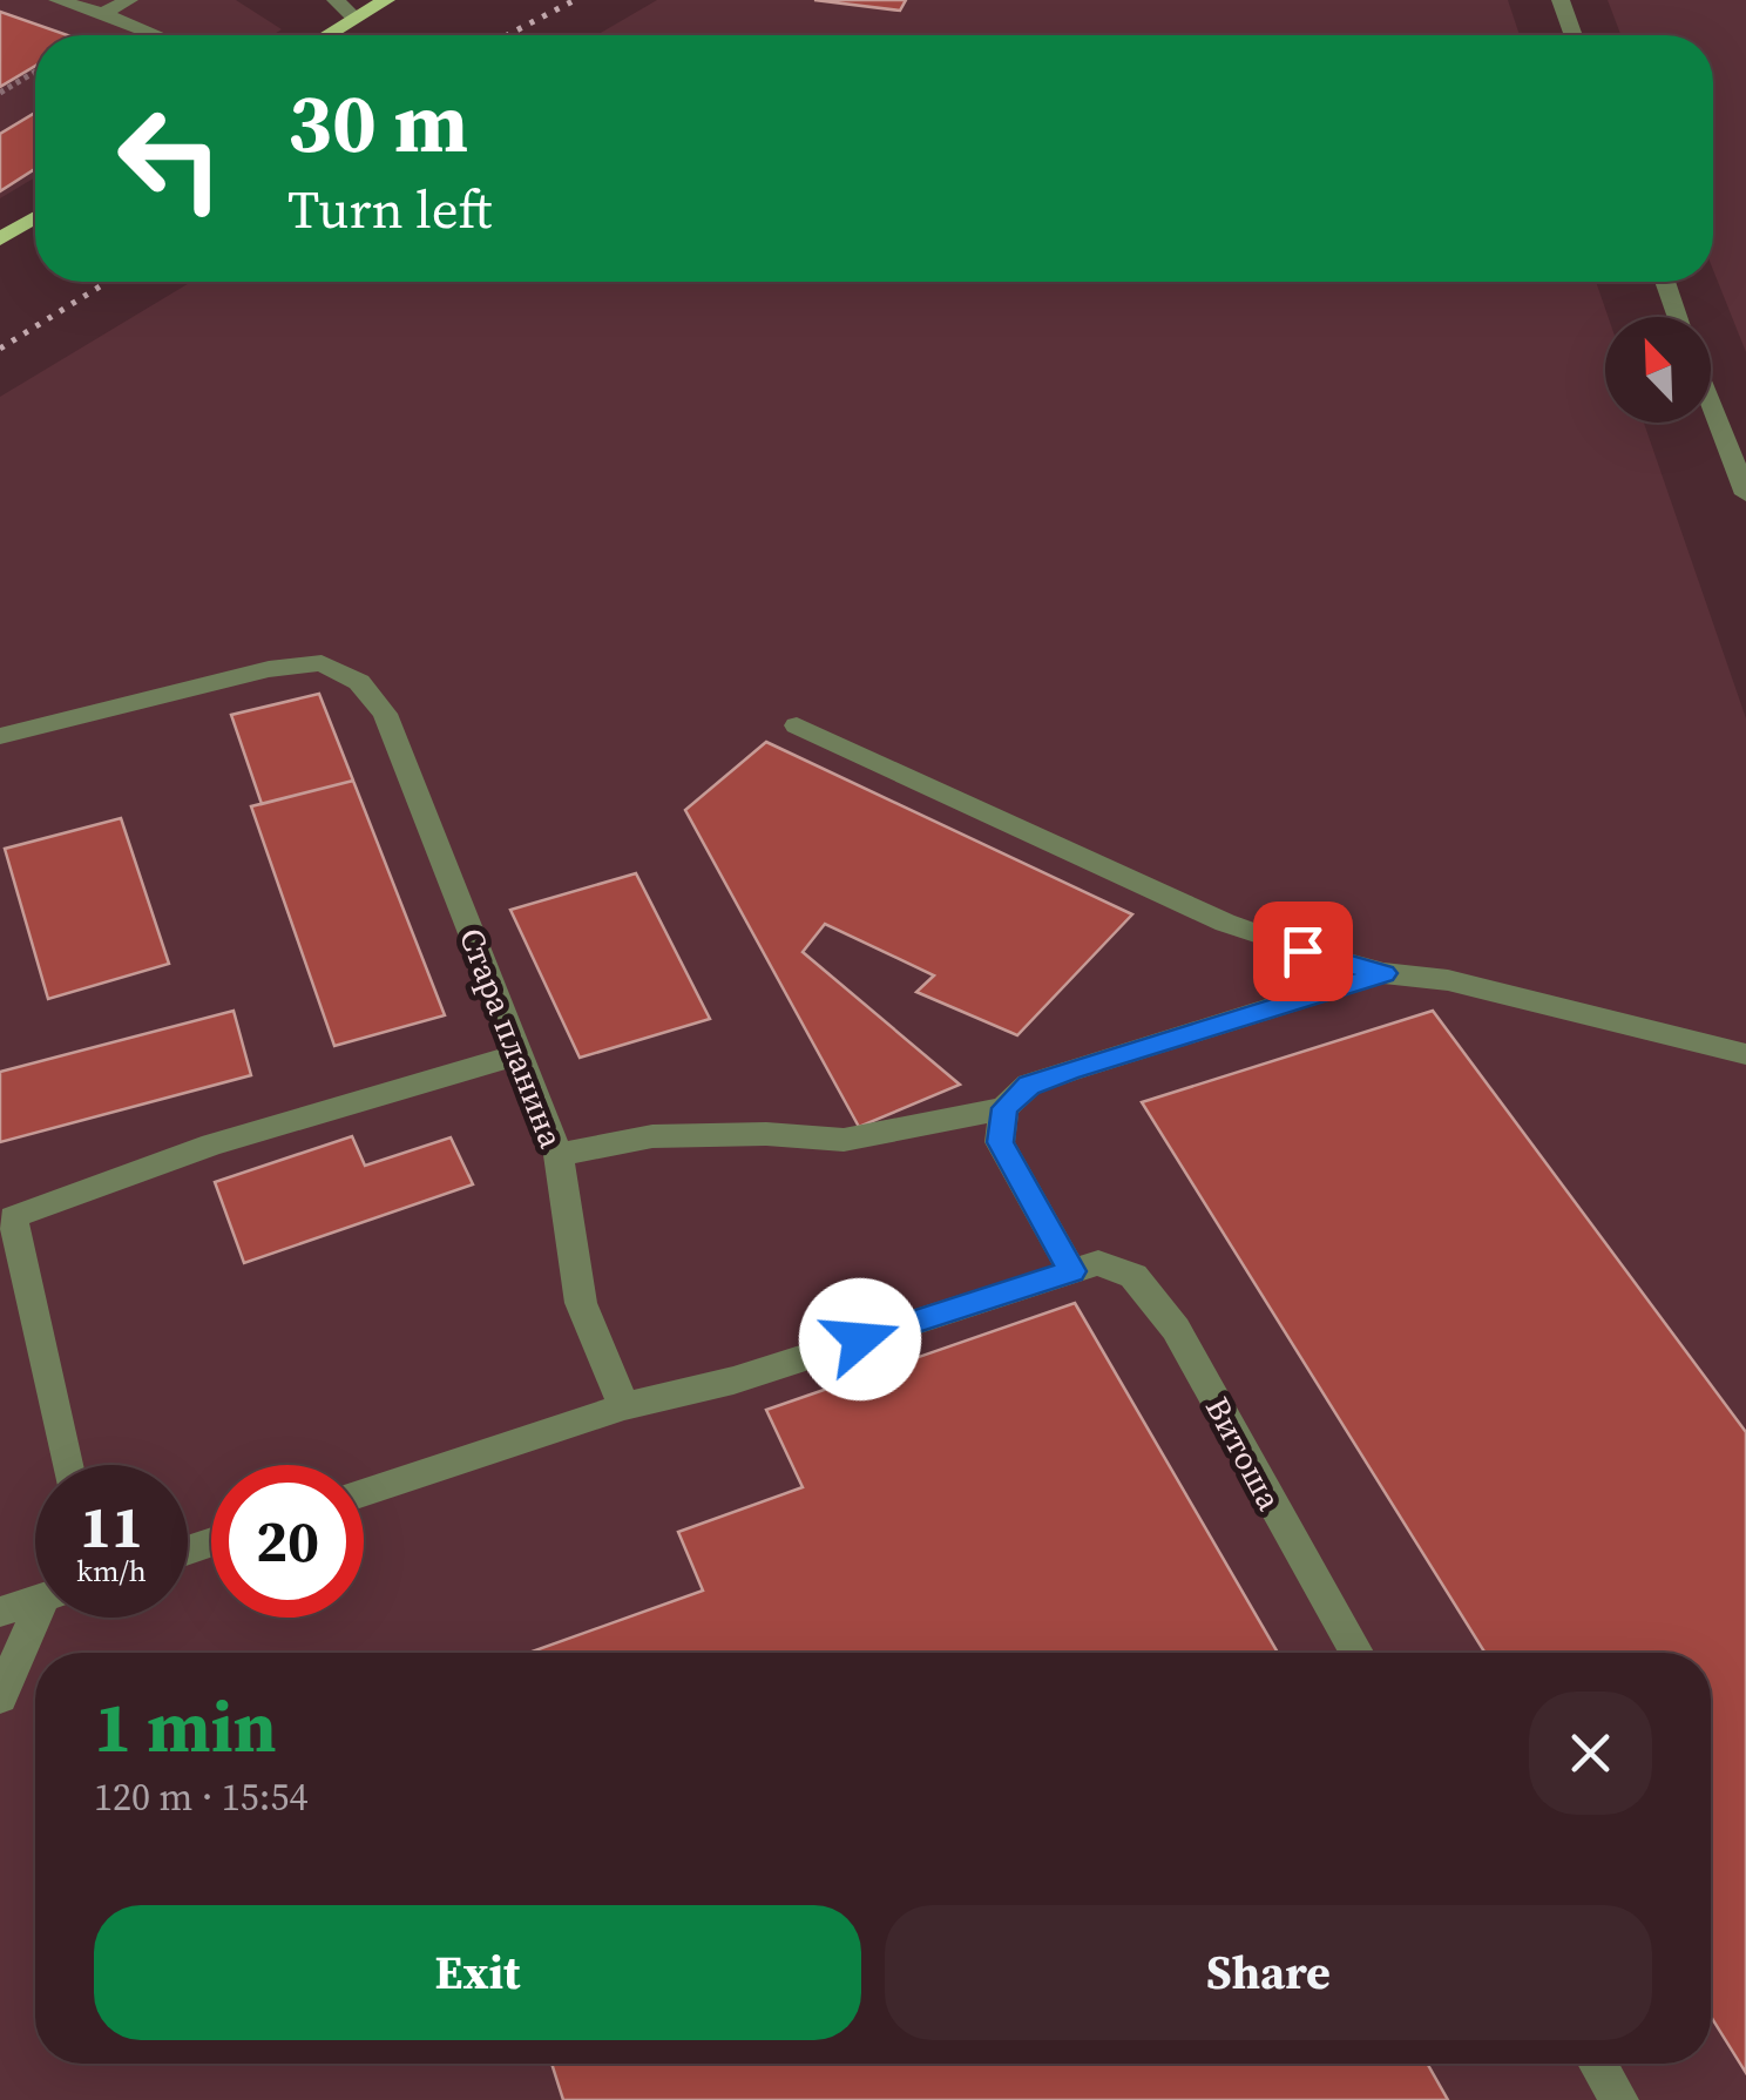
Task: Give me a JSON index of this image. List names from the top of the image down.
{
  "streets": {
    "street": ["Стара планина", "Витоша"]
  },
  "north": "top left",
  "page": {
    "turn": ["30 m", "Turn left"],
    "speed": "11 km/h",
    "limit": "20",
    "heading": ["1 min", "120 m · 15:54"],
    "buttons": ["Exit", "Share"]
  }
}
